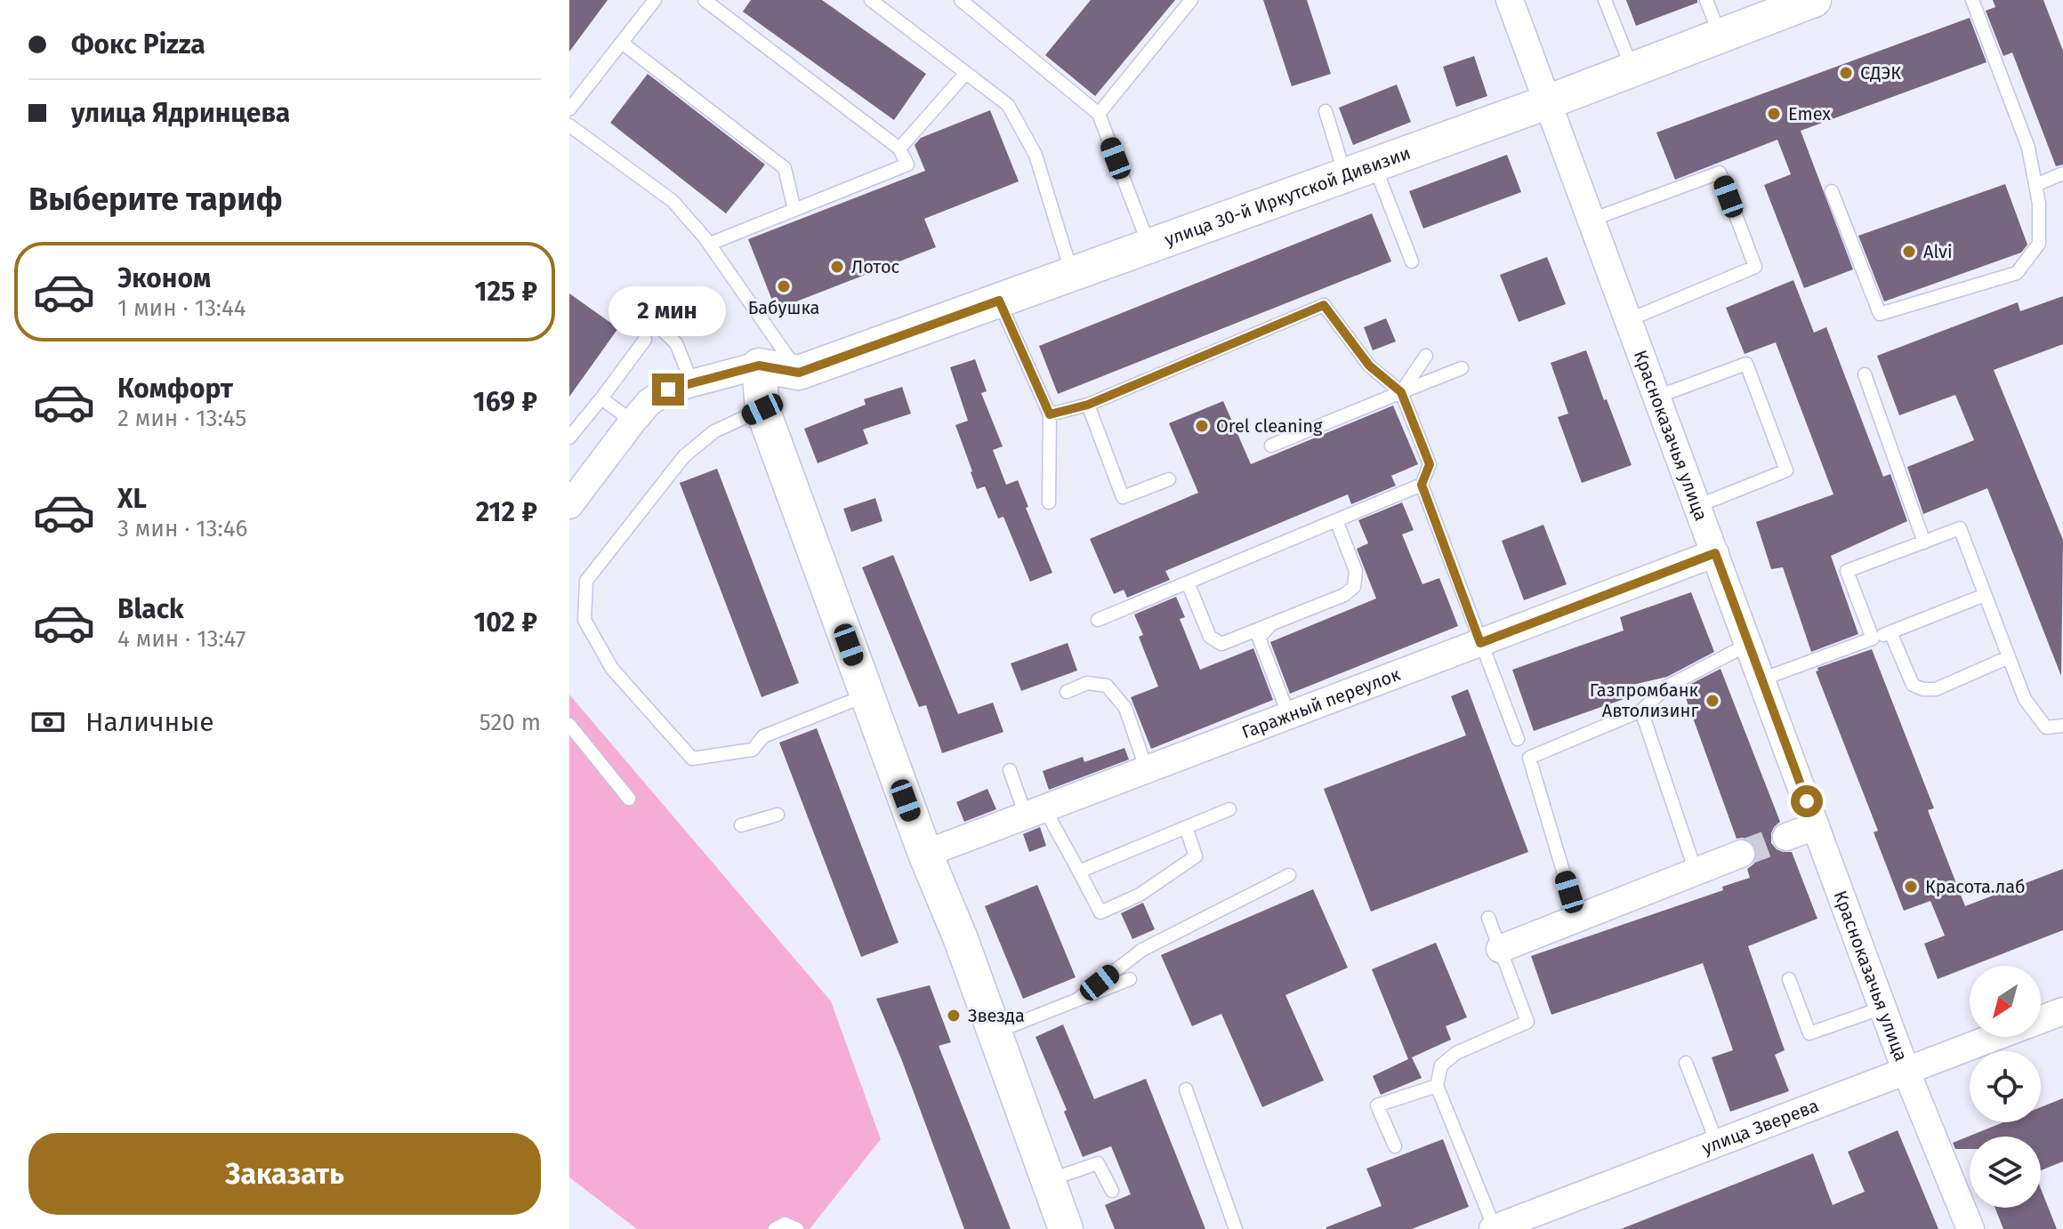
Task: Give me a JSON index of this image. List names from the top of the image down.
{
  "streets": {
    "street": [
      "улица 30-й Иркутской Дивизии",
      "Красноказачья улица",
      "Гаражный переулок",
      "улица Зверева"
    ]
  },
  "crossings": [
    ["улица 30-й Иркутской Дивизии", "Красноказачья улица"],
    ["Красноказачья улица", "Гаражный переулок"],
    ["Красноказачья улица", "улица Зверева"]
  ],
  "places": [
    "СДЭК",
    "Emex",
    "Alvi",
    "Лотос",
    "Бабушка",
    "Orel cleaning",
    "Газпромбанк Автолизинг",
    "Красота.лаб",
    "Звезда"
  ],
  "north": "bottom left",
  "page": {
    "banner": ["Фокс Pizza", "улица Ядринцева"],
    "heading": "Выберите тариф",
    "list": [
      {
        "name": "Эконом",
        "note": "1 мин · 13:44",
        "value": "125 ₽"
      },
      {
        "name": "Комфорт",
        "note": "2 мин · 13:45",
        "value": "169 ₽"
      },
      {
        "name": "XL",
        "note": "3 мин · 13:46",
        "value": "212 ₽"
      },
      {
        "name": "Black",
        "note": "4 мин · 13:47",
        "value": "102 ₽"
      }
    ],
    "bubble": "2 мин",
    "pay": ["Наличные", "520 m"],
    "buttons": "Заказать"
  }
}
